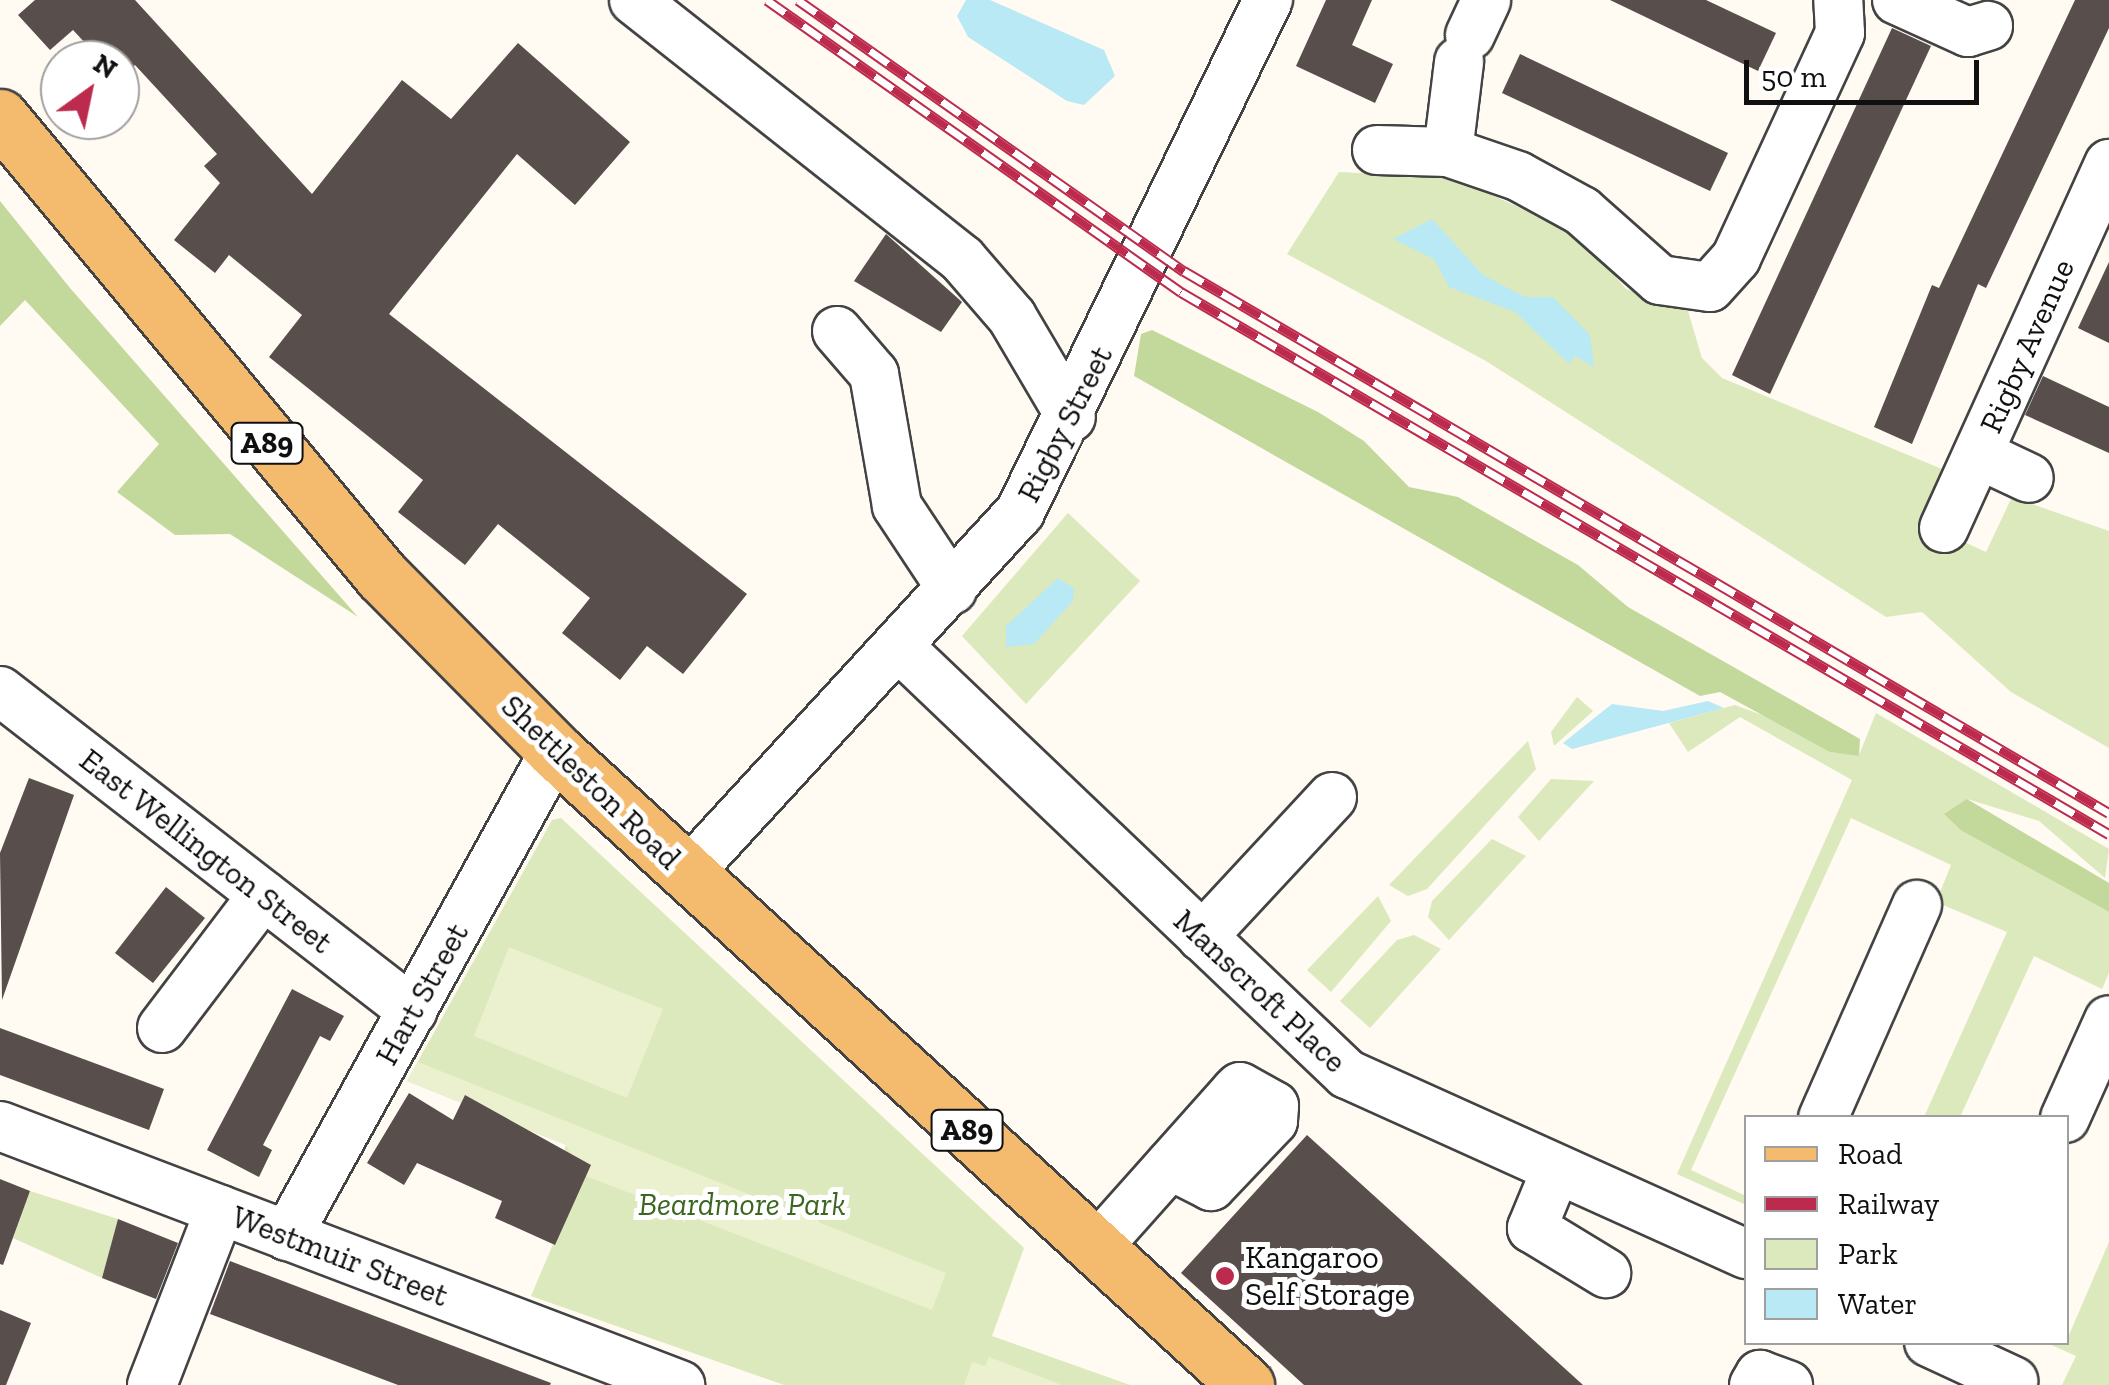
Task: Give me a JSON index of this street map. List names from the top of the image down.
{
  "streets": {
    "main road": ["A89", "Shettleston Road"],
    "street": [
      "Rigby Avenue",
      "Rigby Street",
      "East Wellington Street",
      "Manscroft Place",
      "Hart Street",
      "Westmuir Street"
    ]
  },
  "crossings": [
    ["Rigby Street", "Shettleston Road"],
    ["Rigby Street", "Manscroft Place"],
    ["Shettleston Road", "Hart Street"],
    ["East Wellington Street", "Hart Street"],
    ["Hart Street", "Westmuir Street"]
  ],
  "parks": ["Beardmore Park"],
  "places": ["Kangaroo Self Storage"],
  "legend": [
    "Road",
    "Railway",
    "Park",
    "Water"
  ],
  "scale_bar": "50 m",
  "north": "top right"
}
